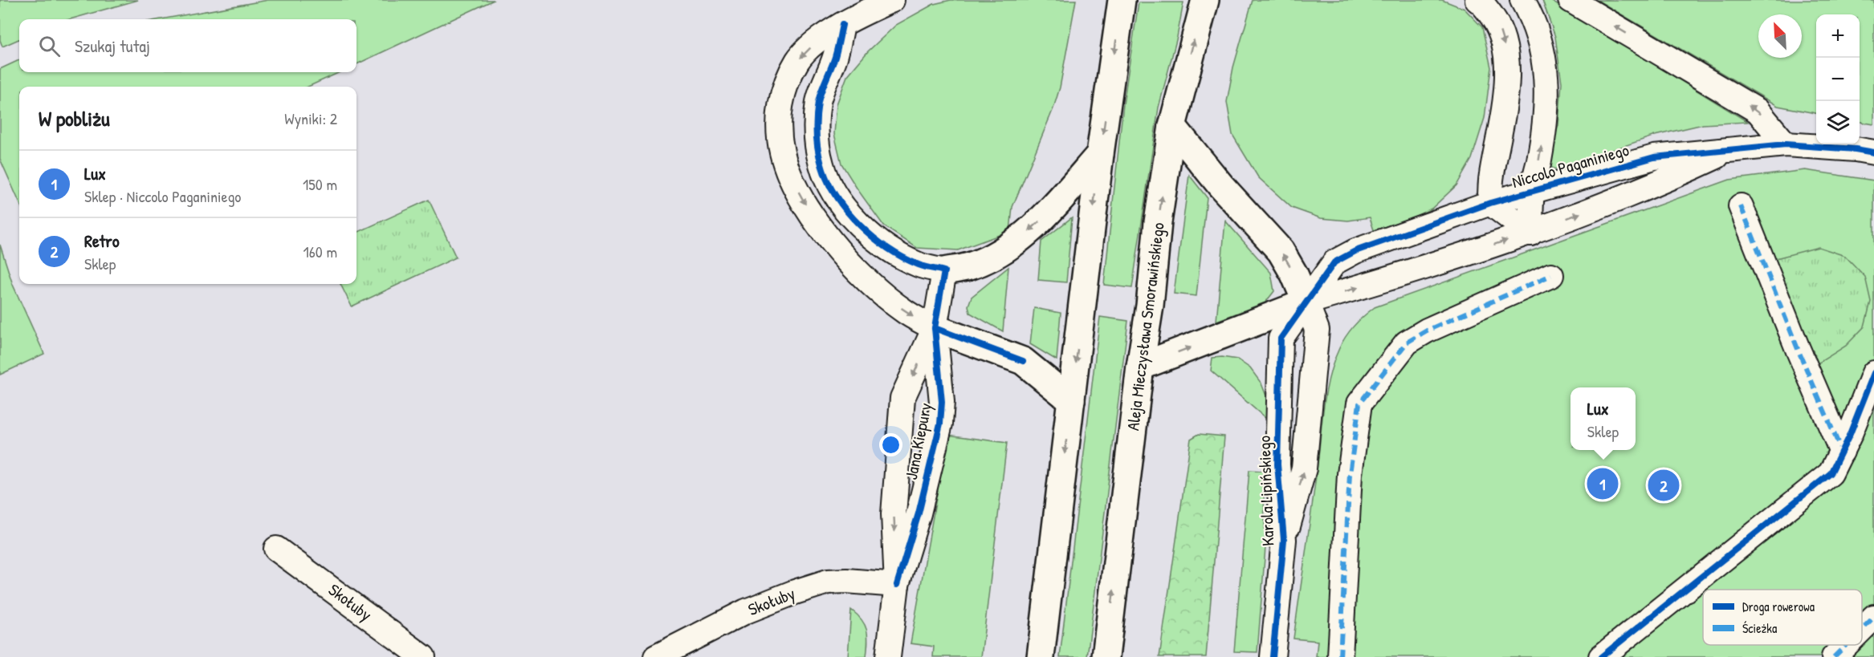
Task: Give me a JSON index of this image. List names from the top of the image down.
{
  "streets": {
    "main road": ["Aleja Mieczysława Smorawińskiego"],
    "street": [
      "Niccolo Paganiniego",
      "Jana Kiepury",
      "Karola Lipińskiego",
      "Skołuby"
    ]
  },
  "crossings": [
    ["Niccolo Paganiniego", "Karola Lipińskiego"],
    ["Jana Kiepury", "Skołuby"]
  ],
  "legend": ["Droga rowerowa", "Ścieżka"],
  "north": "top left",
  "page": {
    "map_buttons": ["+", "−"],
    "search": "Szukaj tutaj",
    "heading": ["W pobliżu", "Wyniki: 2"],
    "list": [
      {
        "mark": "1",
        "name": "Lux",
        "note": "Sklep · Niccolo Paganiniego",
        "value": "150 m"
      },
      {
        "mark": "2",
        "name": "Retro",
        "note": "Sklep",
        "value": "160 m"
      }
    ],
    "popup": ["Lux", "Sklep"],
    "pins": ["1", "2"]
  }
}
